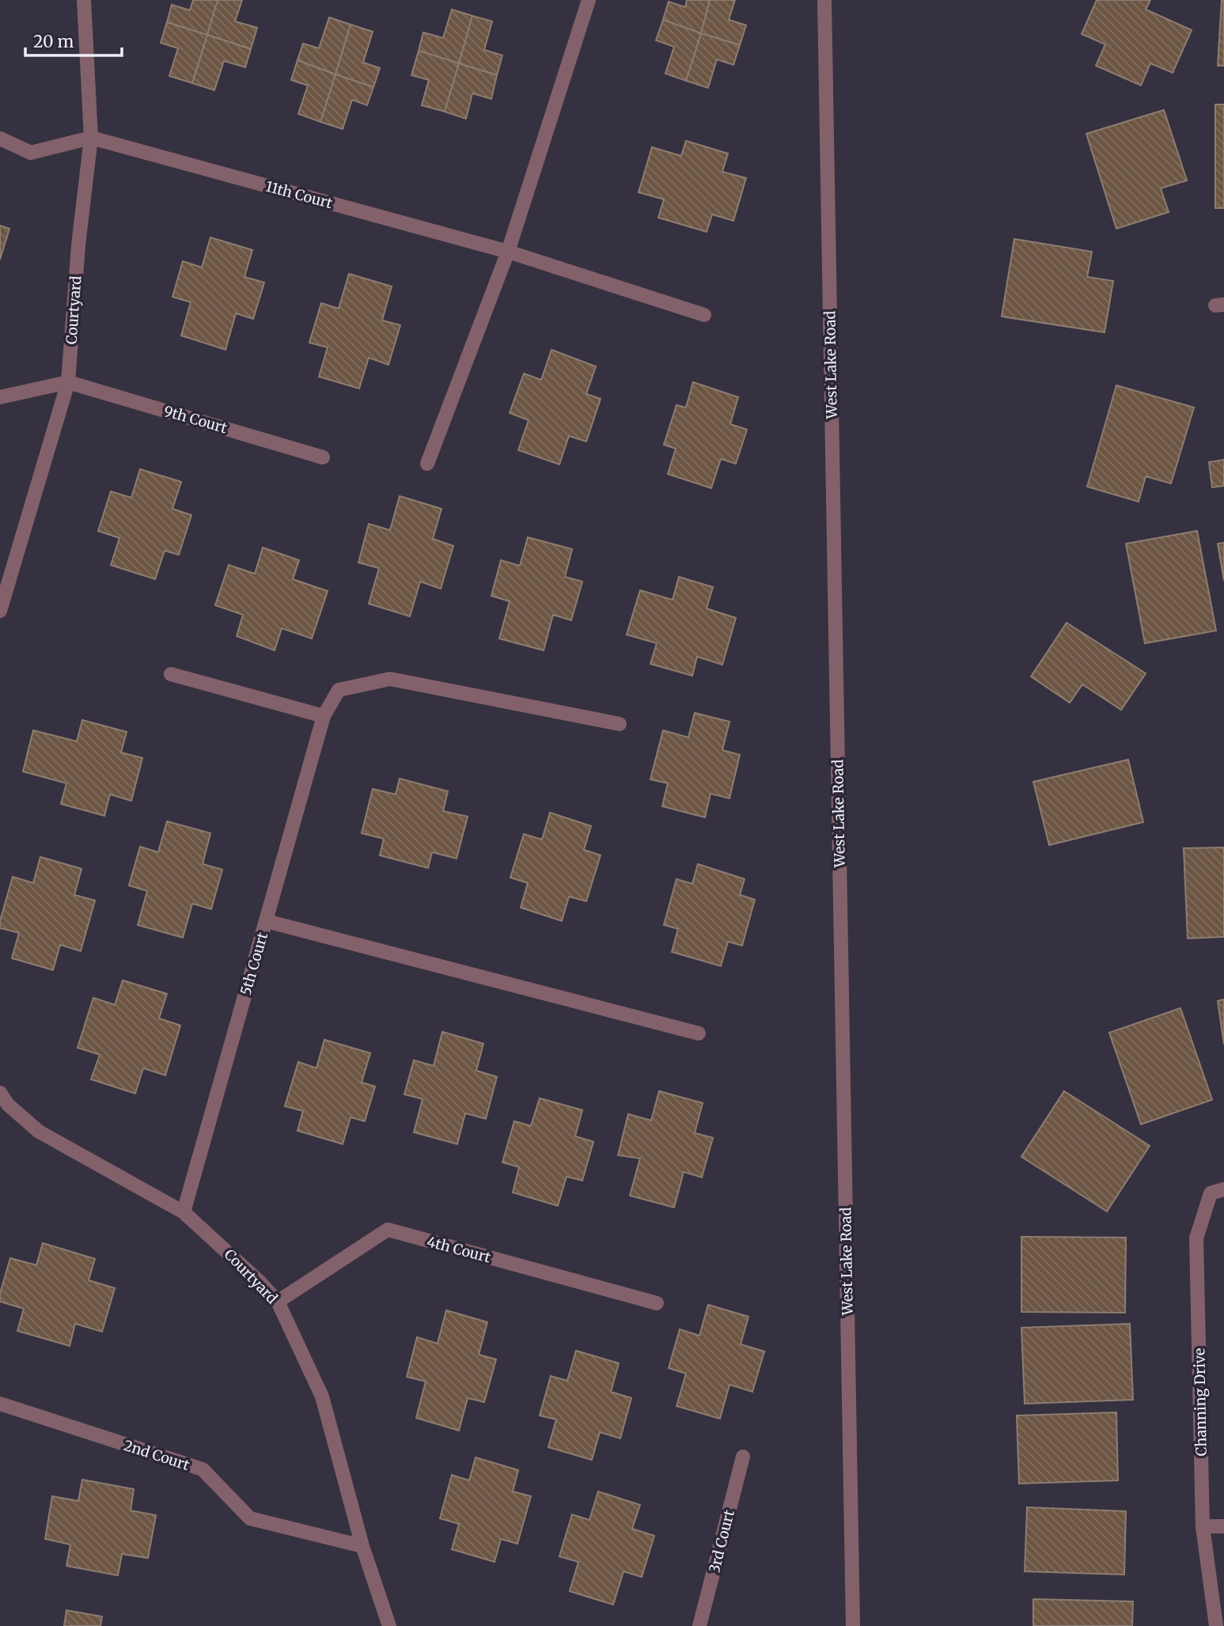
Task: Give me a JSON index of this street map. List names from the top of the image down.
{
  "streets": {
    "street": [
      "11th Court",
      "Courtyard",
      "West Lake Road",
      "9th Court",
      "5th Court",
      "4th Court",
      "Channing Drive",
      "2nd Court",
      "3rd Court"
    ]
  },
  "crossings": [
    ["11th Court", "Courtyard"],
    ["Courtyard", "9th Court"],
    ["Courtyard", "5th Court"],
    ["Courtyard", "4th Court"],
    ["Courtyard", "2nd Court"]
  ],
  "scale_bar": "20 m"
}
